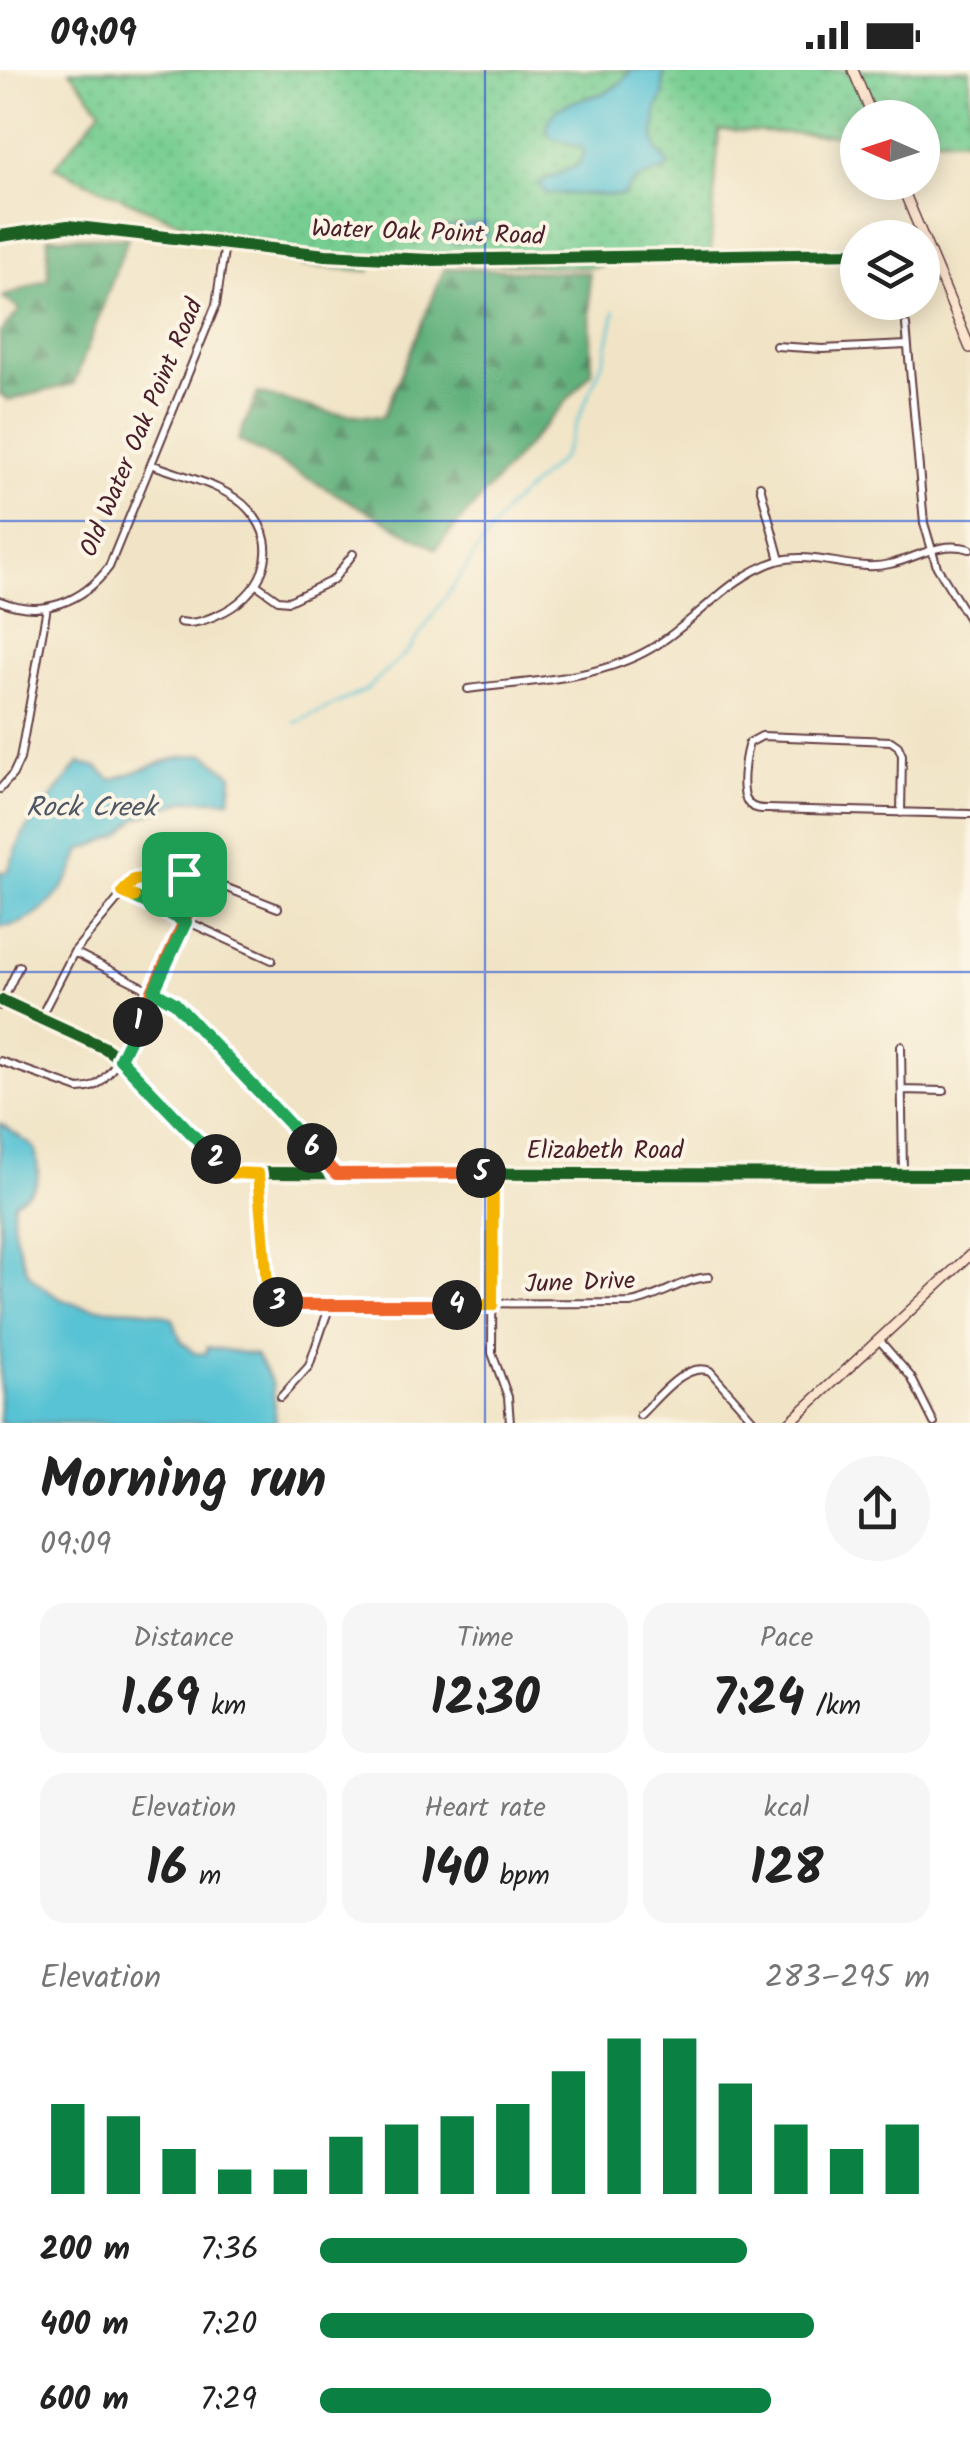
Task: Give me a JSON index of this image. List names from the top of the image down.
{
  "streets": {
    "street": [
      "Water Oak Point Road",
      "Old Water Oak Point Road",
      "Elizabeth Road",
      "June Drive"
    ]
  },
  "crossings": [
    ["Water Oak Point Road", "Old Water Oak Point Road"],
    ["Elizabeth Road", "June Drive"]
  ],
  "water": ["Rock Creek"],
  "north": "left",
  "page": {
    "status": "09:09",
    "pins": [
      "1",
      "6",
      "2",
      "5",
      "3",
      "4"
    ],
    "heading": ["Morning run", "09:09"],
    "stats": [
      ["Distance", "1.69 km"],
      ["Time", "12:30"],
      ["Pace", "7:24 /km"],
      ["Elevation", "16 m"],
      ["Heart rate", "140 bpm"],
      ["kcal", "128"]
    ],
    "chart": ["Elevation", "283–295 m"],
    "list": [
      {
        "name": "200 m",
        "note": "7:36"
      },
      {
        "name": "400 m",
        "note": "7:20"
      },
      {
        "name": "600 m",
        "note": "7:29"
      }
    ]
  }
}
